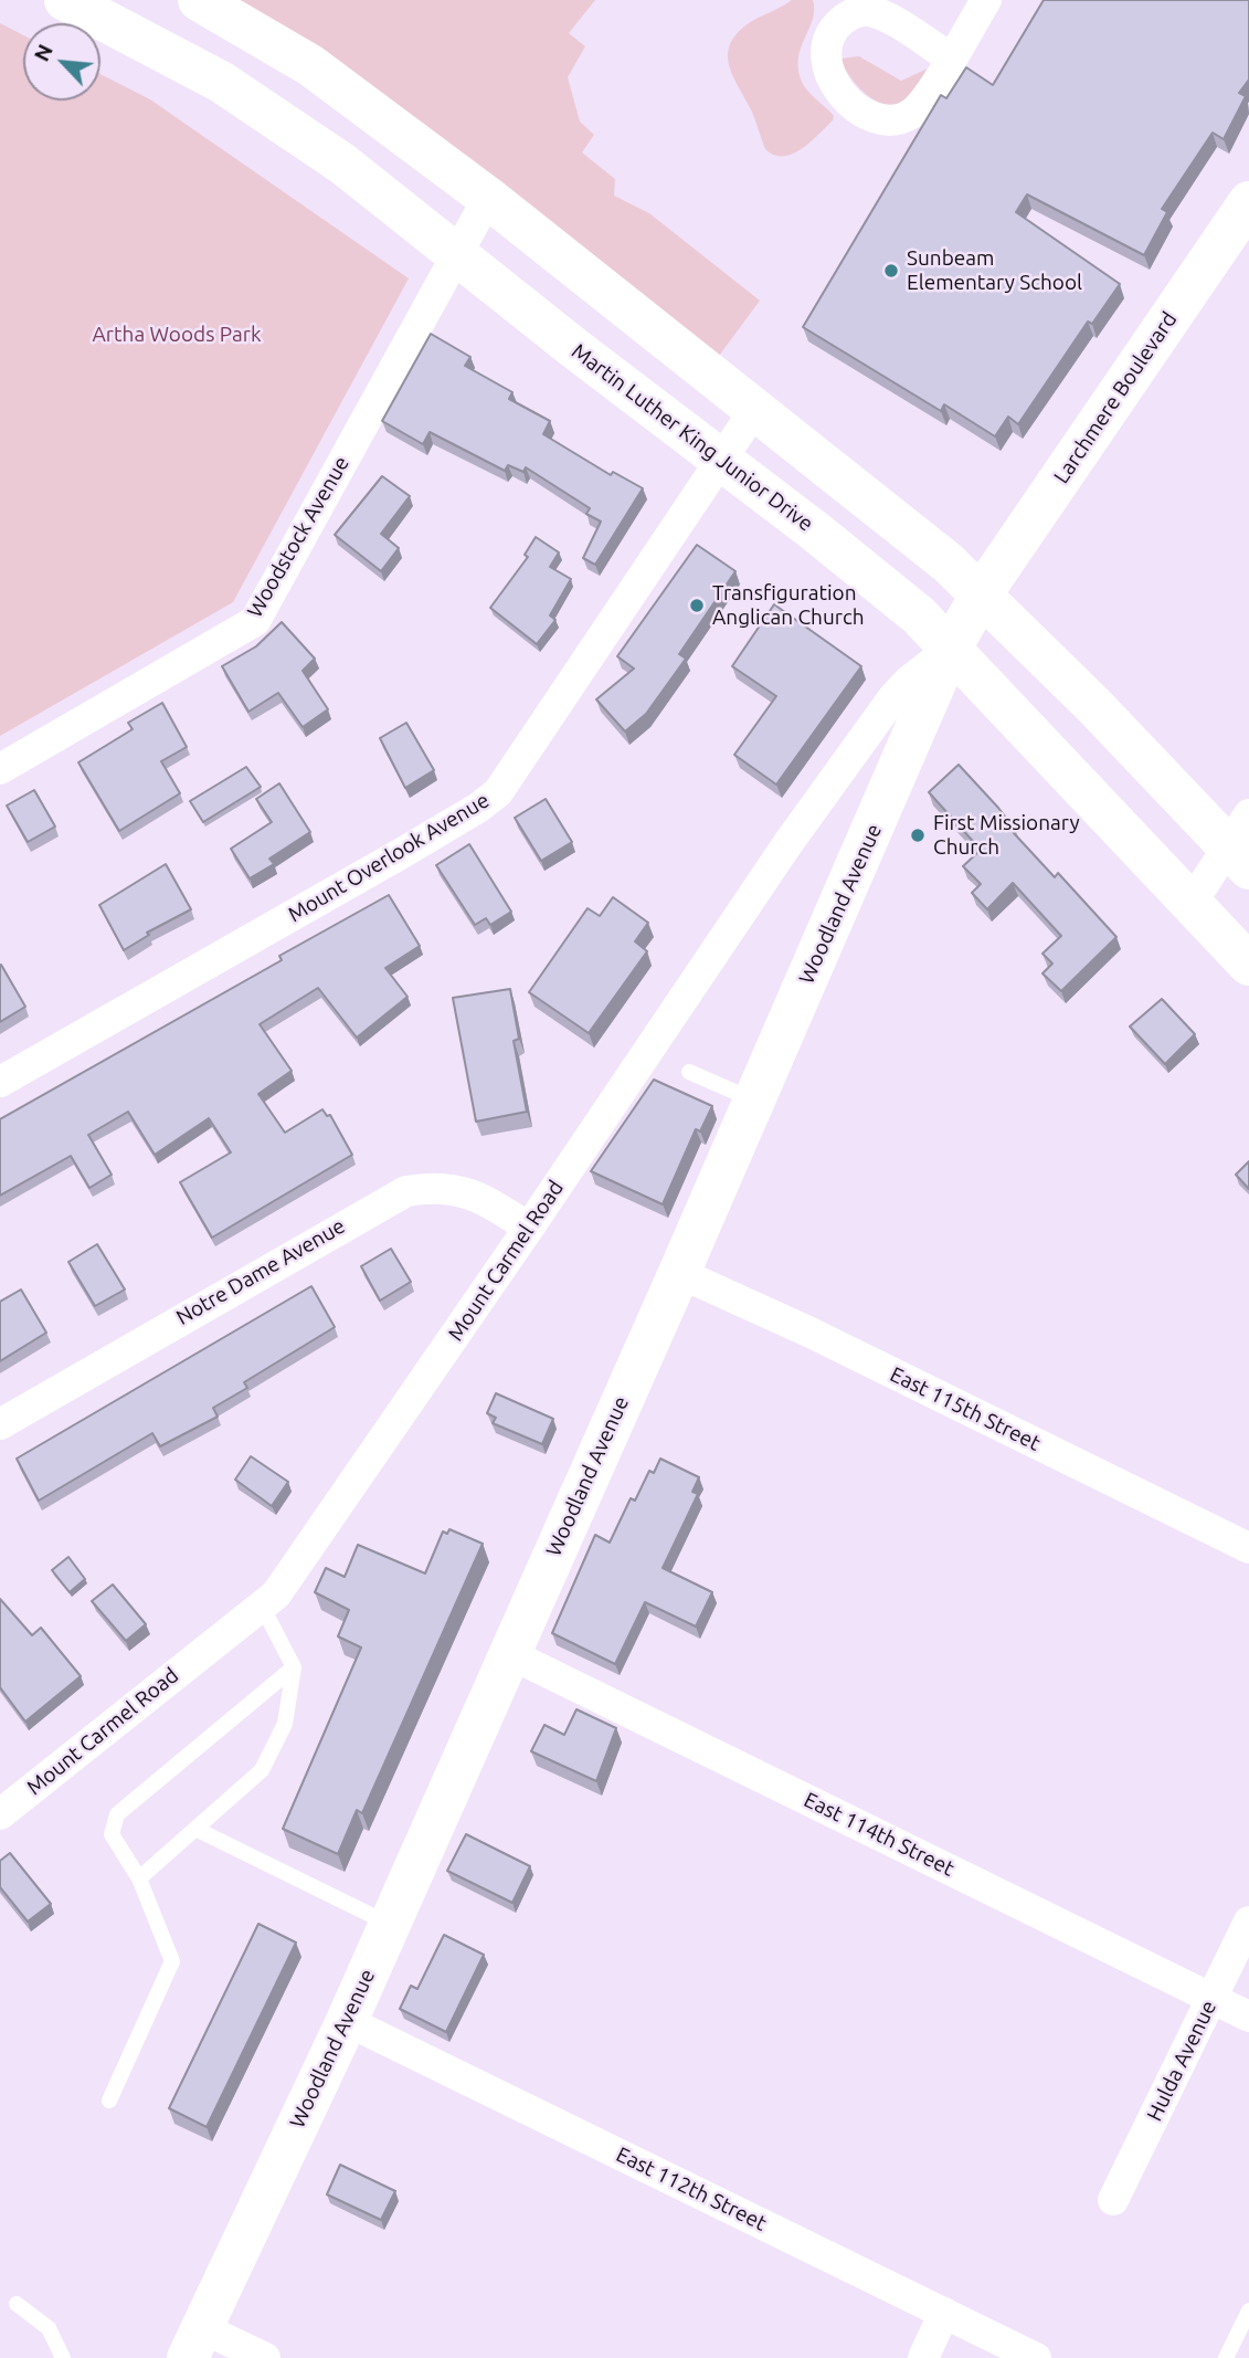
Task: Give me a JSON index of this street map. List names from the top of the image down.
{
  "streets": {
    "main road": ["Larchmere Boulevard", "Martin Luther King Junior Drive", "Woodland Avenue"],
    "street": [
      "Woodstock Avenue",
      "Mount Overlook Avenue",
      "Mount Carmel Road",
      "Notre Dame Avenue",
      "East 115th Street",
      "East 114th Street",
      "Hulda Avenue",
      "East 112th Street"
    ]
  },
  "crossings": [
    ["Larchmere Boulevard", "Woodland Avenue"],
    ["Martin Luther King Junior Drive", "Woodstock Avenue"],
    ["Martin Luther King Junior Drive", "Mount Overlook Avenue"],
    ["Martin Luther King Junior Drive", "Woodland Avenue"],
    ["Martin Luther King Junior Drive", "Mount Carmel Road"],
    ["Woodland Avenue", "Mount Carmel Road"],
    ["Woodland Avenue", "East 115th Street"],
    ["Woodland Avenue", "East 114th Street"],
    ["Woodland Avenue", "East 112th Street"],
    ["Mount Carmel Road", "Notre Dame Avenue"],
    ["East 114th Street", "Hulda Avenue"]
  ],
  "parks": ["Artha Woods Park"],
  "places": ["Sunbeam Elementary School", "Transfiguration Anglican Church", "First Missionary Church"],
  "north": "top left"
}
